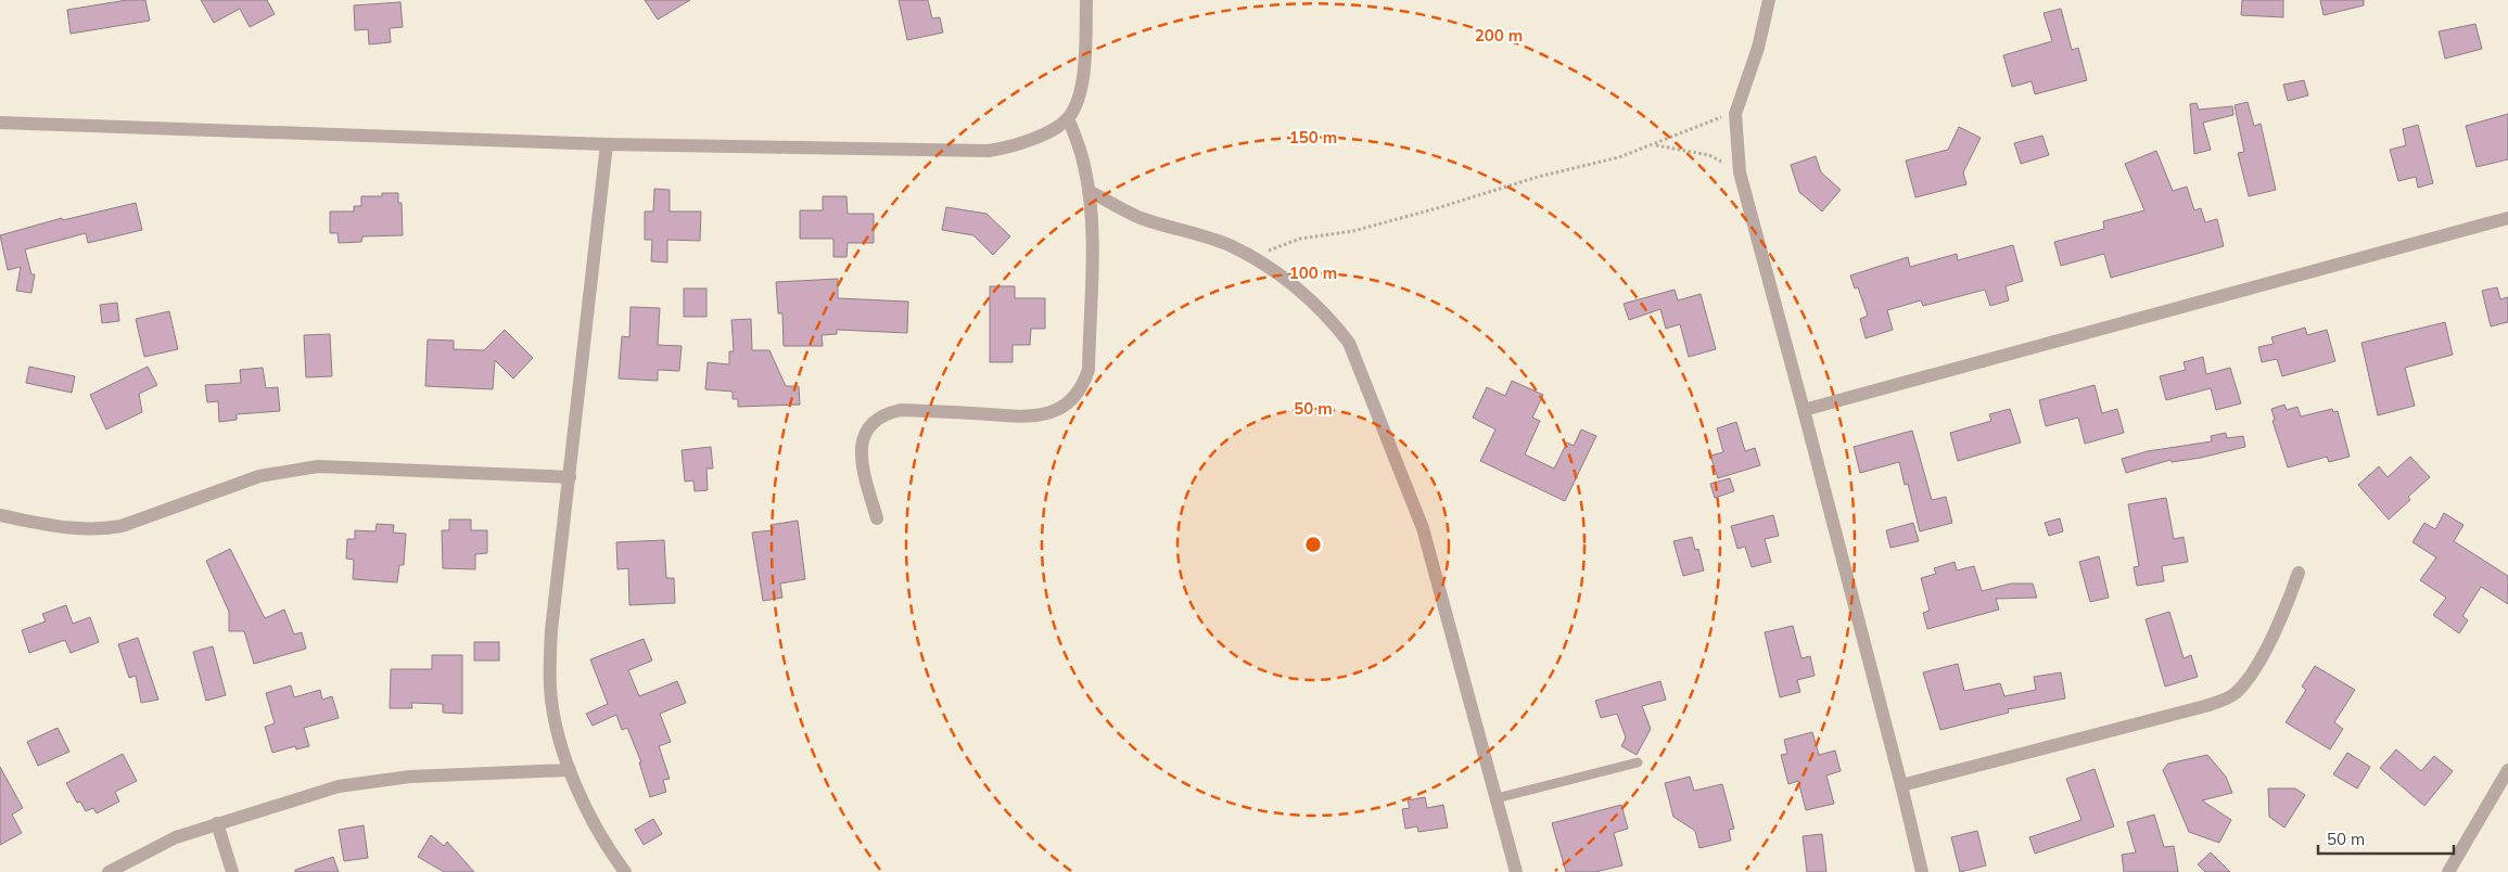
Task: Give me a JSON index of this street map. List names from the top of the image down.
{
  "scale_bar": "50 m",
  "rings": [
    "200 m",
    "150 m",
    "100 m",
    "50 m"
  ]
}
